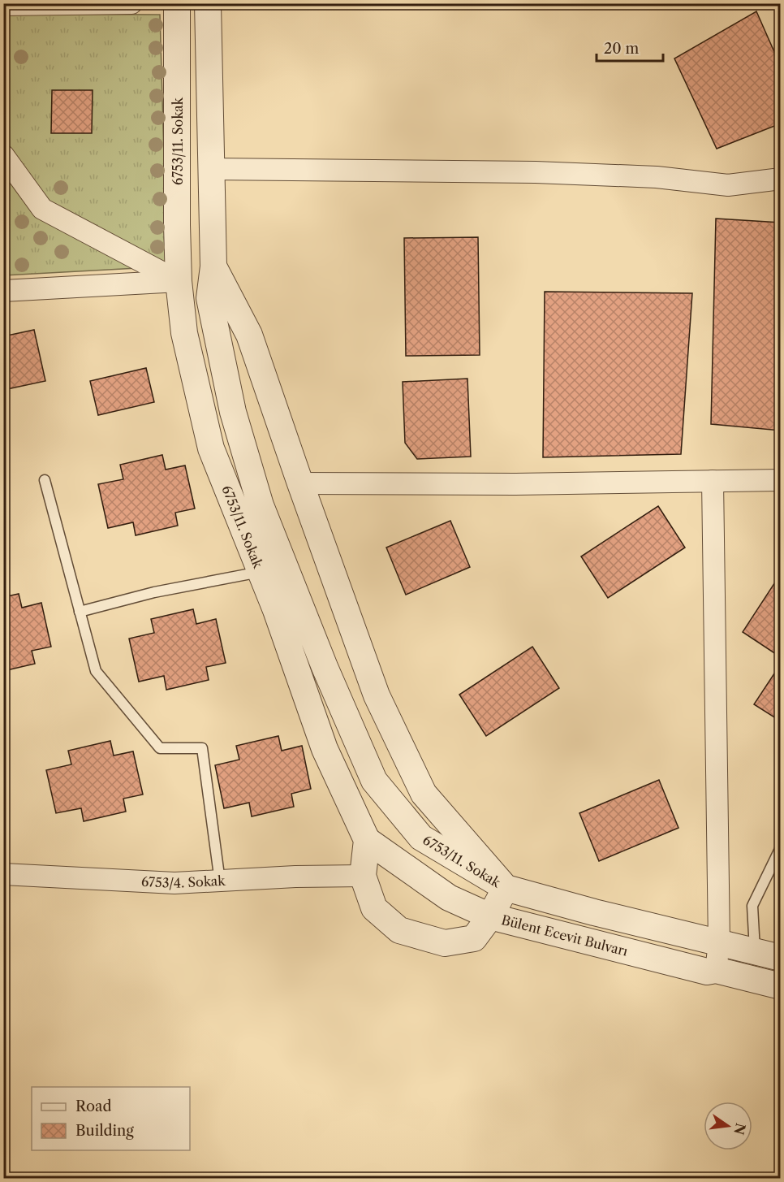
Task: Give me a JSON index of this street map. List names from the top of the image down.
{
  "streets": {
    "street": ["6753/11. Sokak", "6753/4. Sokak", "Bülent Ecevit Bulvarı"]
  },
  "crossings": [
    ["6753/11. Sokak", "6753/4. Sokak"],
    ["6753/11. Sokak", "Bülent Ecevit Bulvarı"]
  ],
  "legend": ["Road", "Building"],
  "scale_bar": "20 m",
  "north": "right"
}
